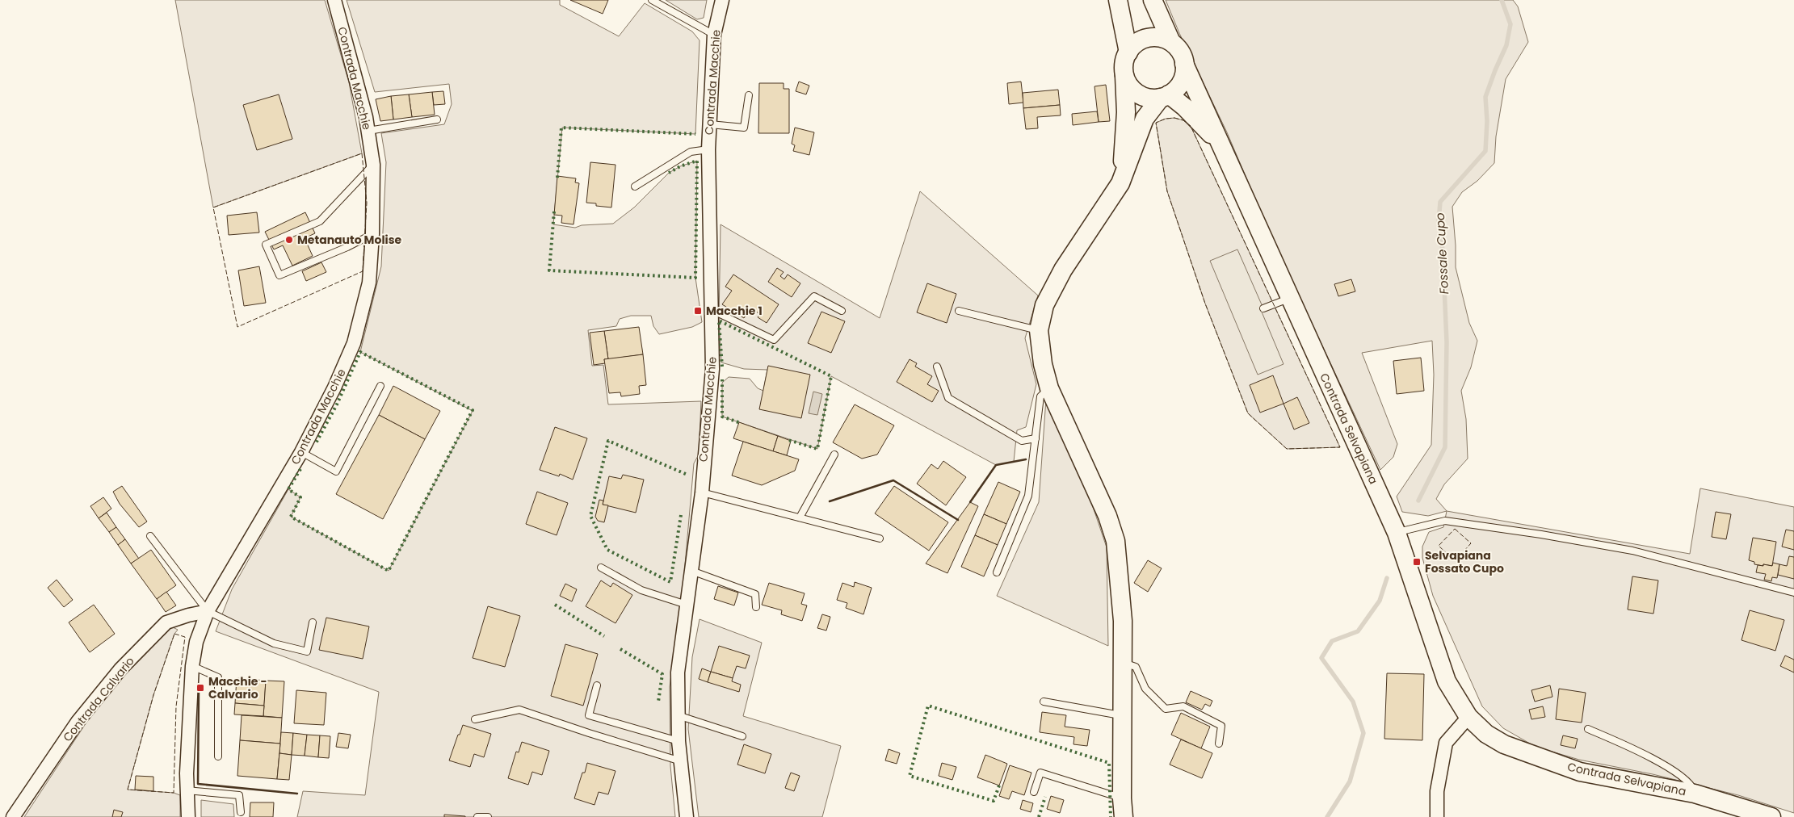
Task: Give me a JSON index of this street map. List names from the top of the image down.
{
  "streets": {
    "main road": ["Contrada Selvapiana"],
    "street": ["Contrada Macchie", "Contrada Calvario"]
  },
  "crossings": [
    ["Contrada Macchie", "Contrada Calvario"]
  ],
  "water": ["Fossale Cupo"],
  "places": {
    "other": ["Metanauto Molise"],
    "transit": ["Macchie 1", "Selvapiana Fossato Cupo", "Macchie - Calvario"]
  }
}
